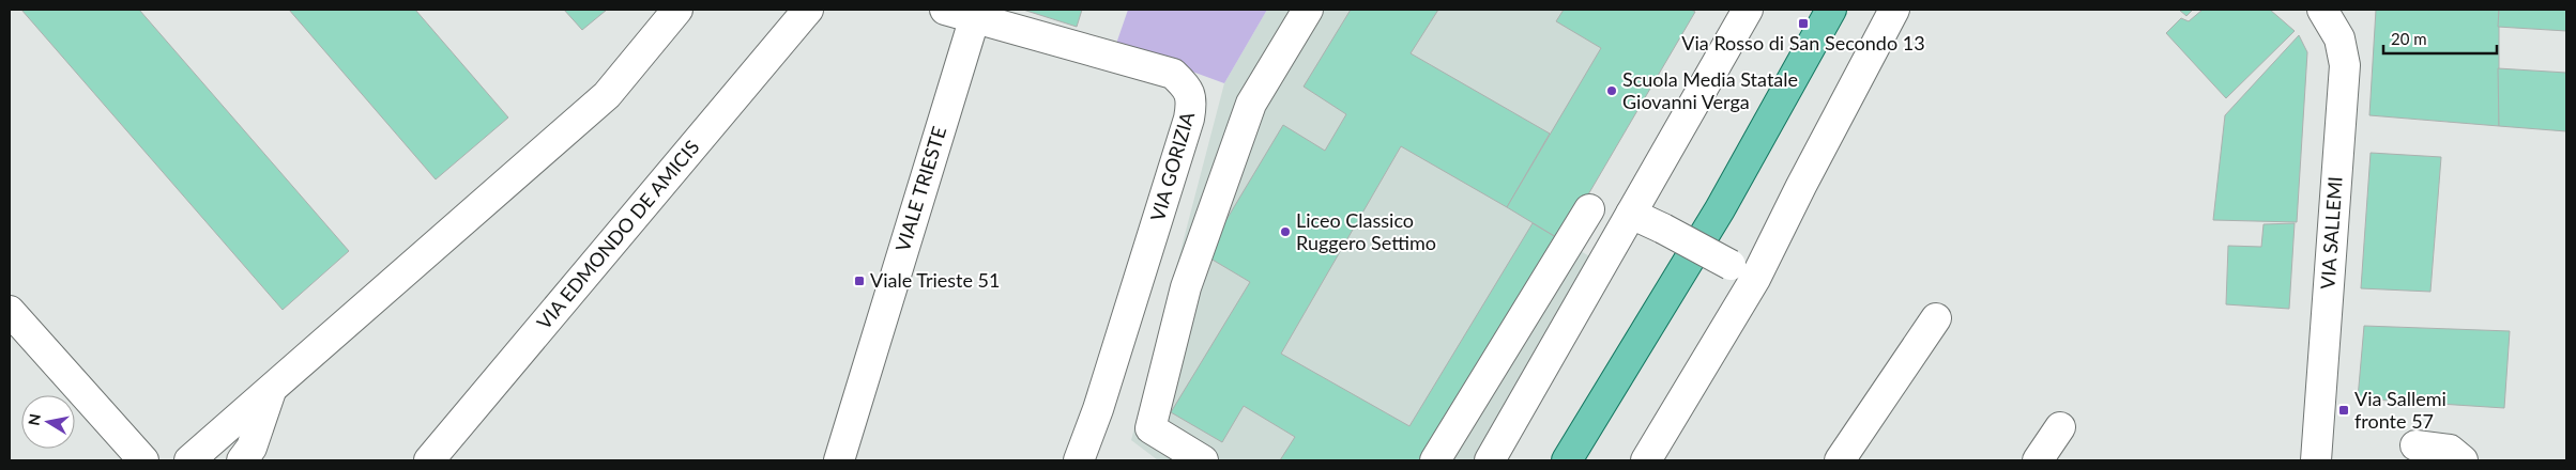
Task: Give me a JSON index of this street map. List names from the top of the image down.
{
  "streets": {
    "street": [
      "VIA GORIZIA",
      "VIALE TRIESTE",
      "VIA SALLEMI",
      "VIA EDMONDO DE AMICIS"
    ]
  },
  "crossings": [
    ["VIA GORIZIA", "VIALE TRIESTE"]
  ],
  "places": {
    "transit": ["Via Rosso di San Secondo 13", "Viale Trieste 51", "Via Sallemi fronte 57"],
    "other": ["Scuola Media Statale Giovanni Verga", "Liceo Classico Ruggero Settimo"]
  },
  "scale_bar": "20 m",
  "north": "left"
}
